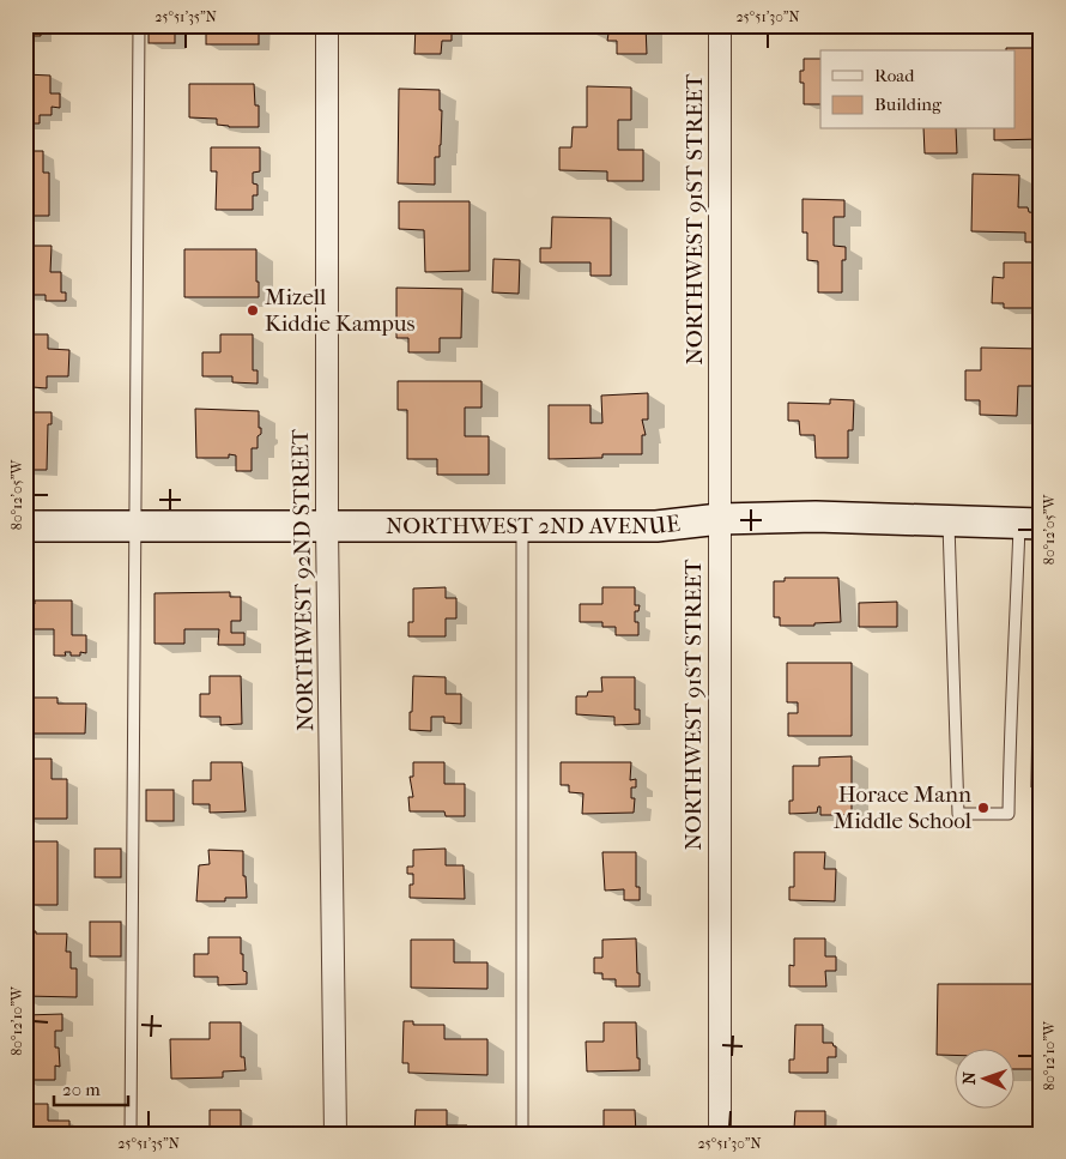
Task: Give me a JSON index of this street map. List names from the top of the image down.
{
  "streets": {
    "street": ["NORTHWEST 91ST STREET", "NORTHWEST 2ND AVENUE", "NORTHWEST 92ND STREET"]
  },
  "crossings": [
    ["NORTHWEST 91ST STREET", "NORTHWEST 2ND AVENUE"],
    ["NORTHWEST 2ND AVENUE", "NORTHWEST 92ND STREET"]
  ],
  "places": ["Mizell Kiddie Kampus", "Horace Mann Middle School"],
  "legend": ["Road", "Building"],
  "scale_bar": "20 m",
  "north": "left",
  "coordinates": [
    "25°51'35\"N",
    "25°51'30\"N",
    "80°12'05\"W",
    "80°12'10\"W"
  ]
}
